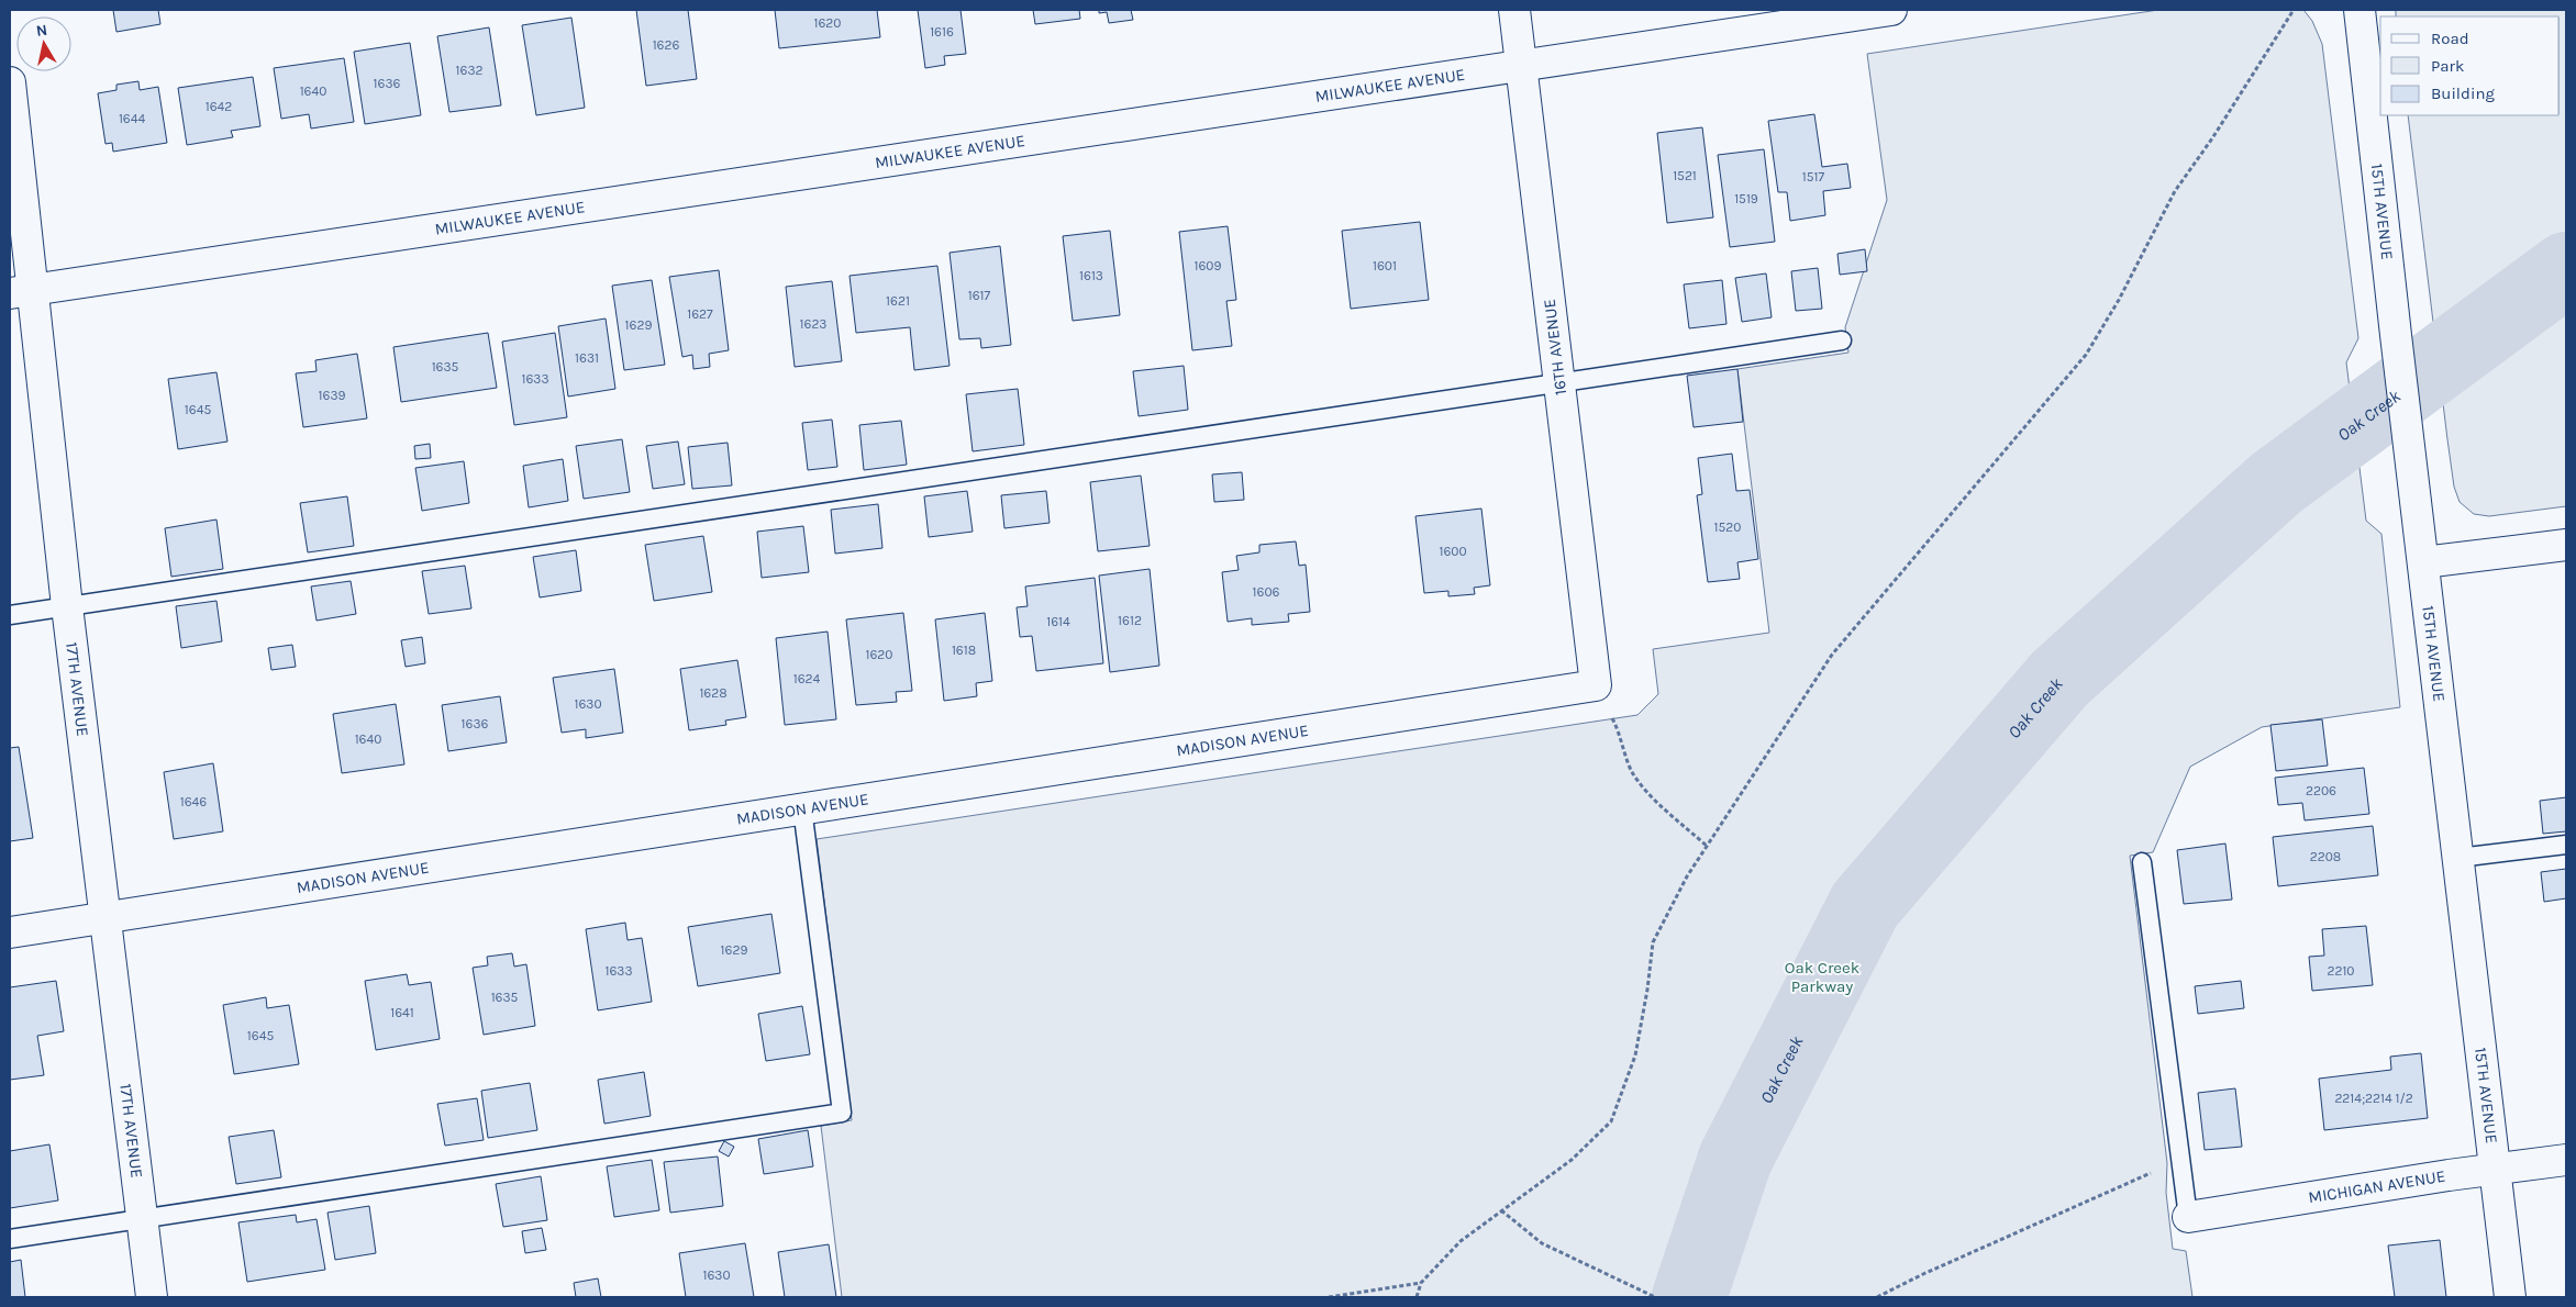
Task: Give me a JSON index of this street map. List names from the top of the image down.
{
  "streets": {
    "street": [
      "MILWAUKEE AVENUE",
      "15TH AVENUE",
      "16TH AVENUE",
      "17TH AVENUE",
      "MADISON AVENUE",
      "MICHIGAN AVENUE"
    ]
  },
  "crossings": [
    ["MILWAUKEE AVENUE", "16TH AVENUE"],
    ["MILWAUKEE AVENUE", "17TH AVENUE"],
    ["15TH AVENUE", "MICHIGAN AVENUE"],
    ["16TH AVENUE", "MADISON AVENUE"],
    ["17TH AVENUE", "MADISON AVENUE"]
  ],
  "water": ["Oak Creek"],
  "parks": ["Oak Creek Parkway"],
  "house_numbers": [
    "1620",
    "1616",
    "1626",
    "1632",
    "1636",
    "1640",
    "1642",
    "1644",
    "1521",
    "1517",
    "1519",
    "1609",
    "1601",
    "1613",
    "1617",
    "1621",
    "1627",
    "1623",
    "1629",
    "1631",
    "1635",
    "1633",
    "1639",
    "1645",
    "1520",
    "1600",
    "1606",
    "1612",
    "1614",
    "1618",
    "1620",
    "1624",
    "1628",
    "1630",
    "1636",
    "1640",
    "2206",
    "1646",
    "2208",
    "1629",
    "1633",
    "2210",
    "1635",
    "1641",
    "1645",
    "2214;2214 1/2",
    "1630"
  ],
  "legend": ["Road", "Park", "Building"],
  "north": "top"
}
